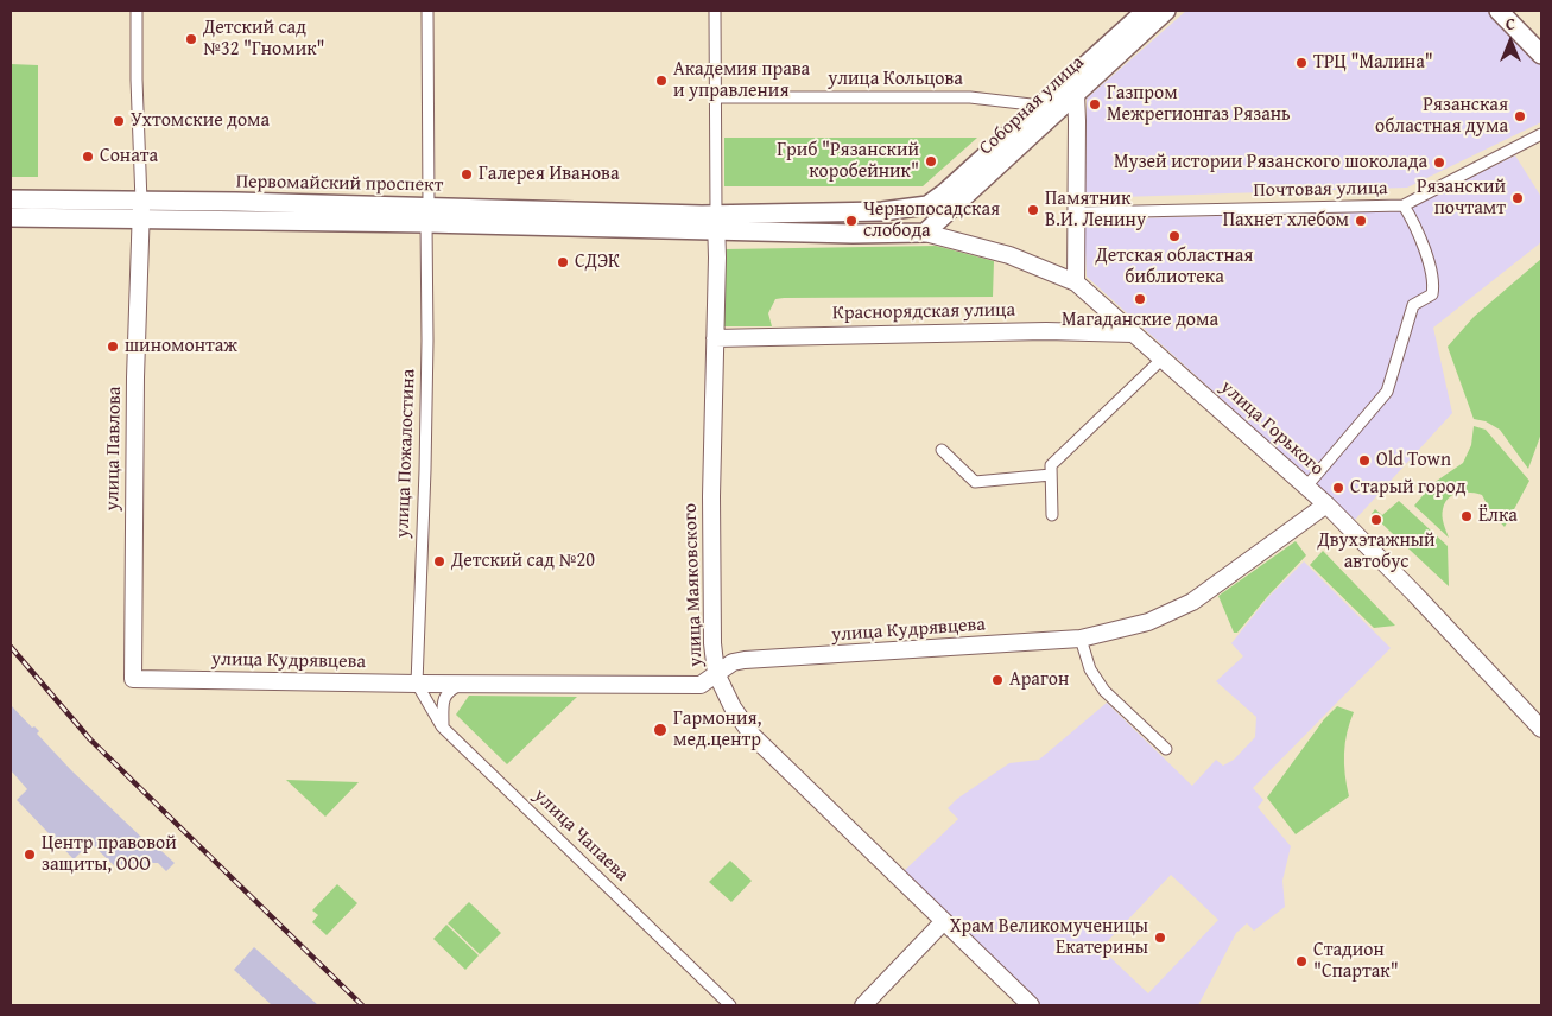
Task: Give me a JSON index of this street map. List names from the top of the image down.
{
  "streets": {
    "main road": ["Соборная улица", "Первомайский проспект"],
    "street": [
      "улица Кольцова",
      "Почтовая улица",
      "Краснорядская улица",
      "улица Горького",
      "улица Павлова",
      "улица Пожалостина",
      "улица Маяковского",
      "улица Кудрявцева",
      "улица Чапаева"
    ]
  },
  "crossings": [
    ["улица Кольцова", "Соборная улица"],
    ["Соборная улица", "Первомайский проспект"],
    ["Соборная улица", "улица Горького"],
    ["Первомайский проспект", "улица Горького"],
    ["Первомайский проспект", "улица Павлова"],
    ["Первомайский проспект", "улица Пожалостина"],
    ["Первомайский проспект", "улица Маяковского"],
    ["Краснорядская улица", "улица Горького"],
    ["Краснорядская улица", "улица Маяковского"],
    ["улица Горького", "улица Кудрявцева"],
    ["улица Павлова", "улица Кудрявцева"],
    ["улица Пожалостина", "улица Кудрявцева"],
    ["улица Пожалостина", "улица Чапаева"],
    ["улица Маяковского", "улица Кудрявцева"],
    ["улица Кудрявцева", "улица Чапаева"]
  ],
  "places": [
    "Детский сад №32 \"Гномик\"",
    "ТРЦ \"Малина\"",
    "Академия права и управления",
    "Газпром Межрегионгаз Рязань",
    "Рязанская областная дума",
    "Ухтомские дома",
    "Соната",
    "Гриб \"Рязанский коробейник\"",
    "Музей истории Рязанского шоколада",
    "Галерея Иванова",
    "Рязанский почтамт",
    "Памятник В.И. Ленину",
    "Чернопосадская слобода",
    "Пахнет хлебом",
    "Детская областная библиотека",
    "СДЭК",
    "Магаданские дома",
    "шиномонтаж",
    "Old Town",
    "Старый город",
    "Ёлка",
    "Двухэтажный автобус",
    "Детский сад №20",
    "Арагон",
    "Гармония, мед.центр",
    "Центр правовой защиты, ООО",
    "Храм Великомученицы Екатерины",
    "Стадион \"Спартак\""
  ],
  "north": "top"
}
